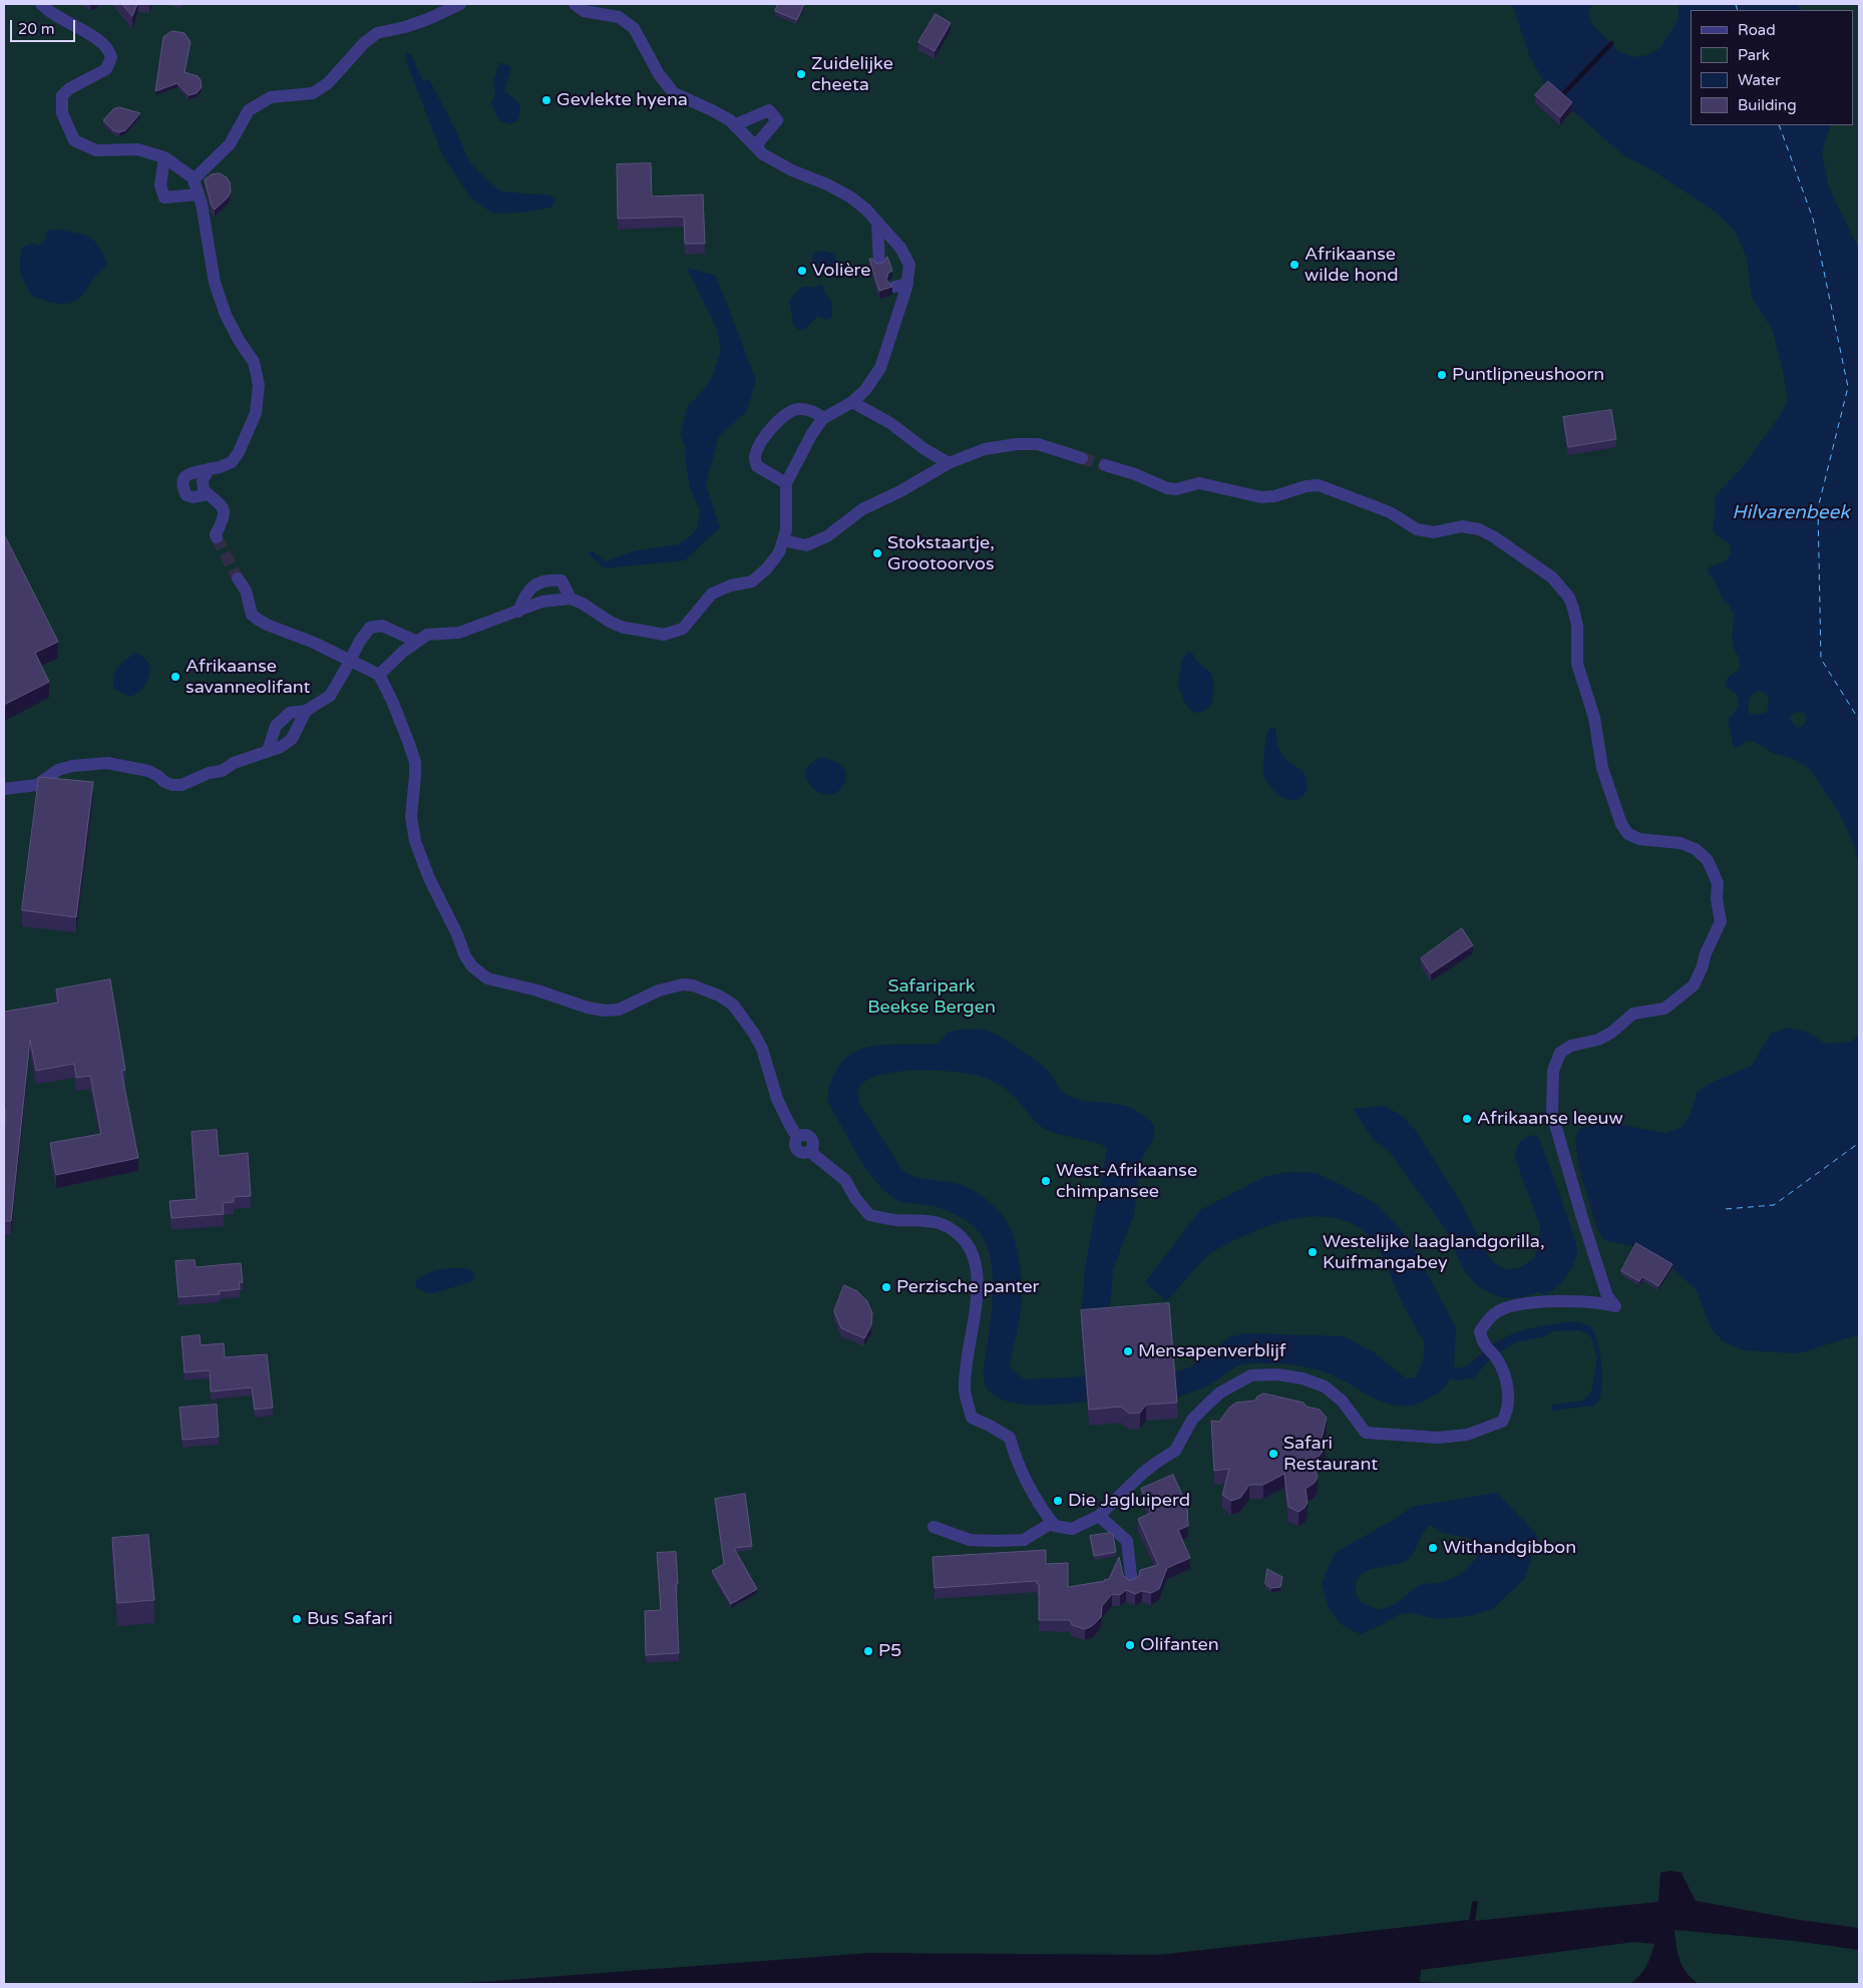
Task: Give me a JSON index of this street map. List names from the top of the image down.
{
  "water": ["Hilvarenbeek"],
  "parks": ["Safaripark Beekse Bergen"],
  "places": [
    "Zuidelijke cheeta",
    "Gevlekte hyena",
    "Afrikaanse wilde hond",
    "Volière",
    "Puntlipneushoorn",
    "Stokstaartje, Grootoorvos",
    "Afrikaanse savanneolifant",
    "Afrikaanse leeuw",
    "West-Afrikaanse chimpansee",
    "Westelijke laaglandgorilla, Kuifmangabey",
    "Perzische panter",
    "Mensapenverblijf",
    "Safari Restaurant",
    "Die Jagluiperd",
    "Withandgibbon",
    "Bus Safari",
    "Olifanten",
    "P5"
  ],
  "legend": [
    "Road",
    "Park",
    "Water",
    "Building"
  ],
  "scale_bar": "20 m"
}
